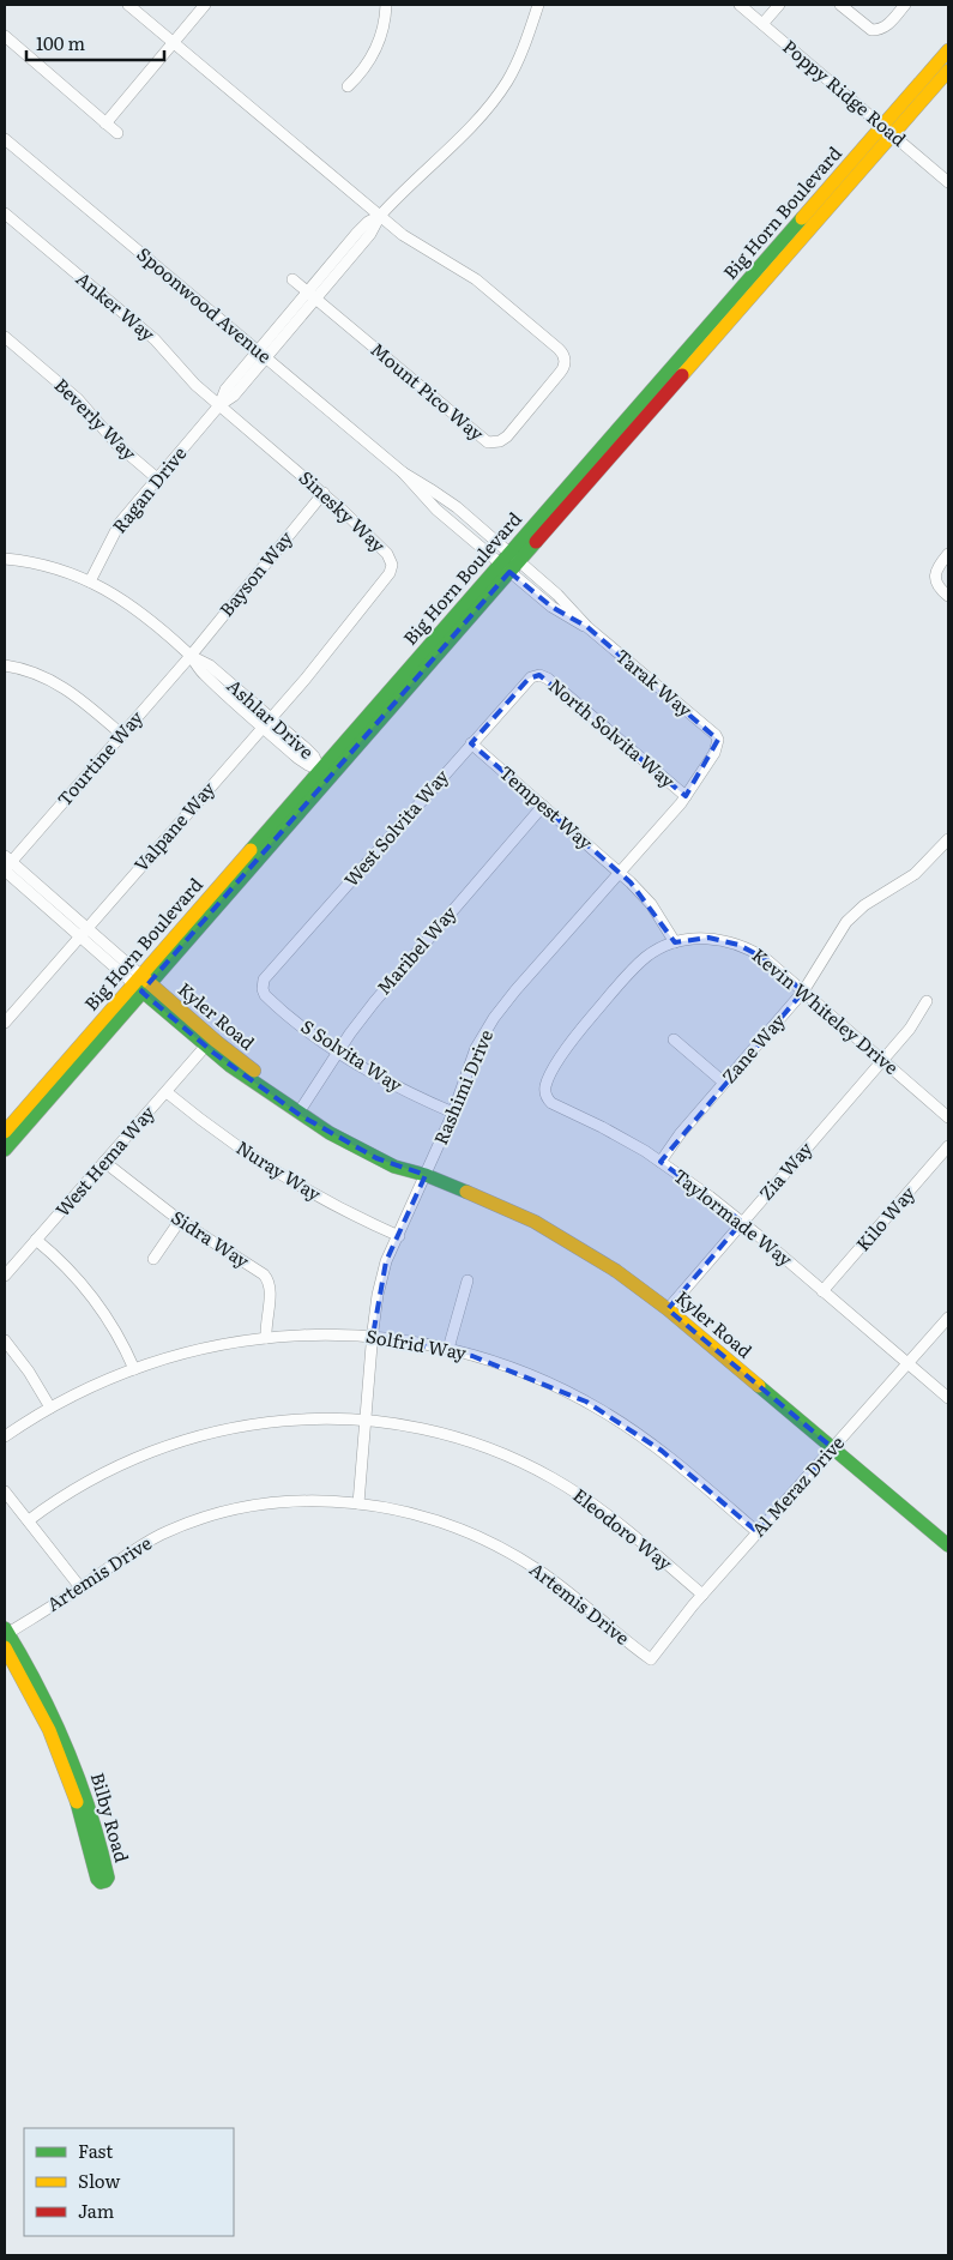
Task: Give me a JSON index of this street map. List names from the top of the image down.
{
  "streets": {
    "main road": ["Big Horn Boulevard", "Kyler Road", "Bilby Road"],
    "street": [
      "Poppy Ridge Road",
      "Spoonwood Avenue",
      "Anker Way",
      "Mount Pico Way",
      "Beverly Way",
      "Ragan Drive",
      "Sinesky Way",
      "Bayson Way",
      "Tarak Way",
      "Ashlar Drive",
      "North Solvita Way",
      "Tourtine Way",
      "Tempest Way",
      "Valpane Way",
      "West Solvita Way",
      "Maribel Way",
      "Kevin Whiteley Drive",
      "Zane Way",
      "S Solvita Way",
      "Rashimi Drive",
      "West Hema Way",
      "Nuray Way",
      "Zia Way",
      "Taylormade Way",
      "Kilo Way",
      "Sidra Way",
      "Solfrid Way",
      "Al Meraz Drive",
      "Eleodoro Way",
      "Artemis Drive"
    ]
  },
  "crossings": [
    ["Poppy Ridge Road", "Big Horn Boulevard"],
    ["Big Horn Boulevard", "Spoonwood Avenue"],
    ["Big Horn Boulevard", "Tarak Way"],
    ["Big Horn Boulevard", "Ashlar Drive"],
    ["Big Horn Boulevard", "Kyler Road"],
    ["Spoonwood Avenue", "Ragan Drive"],
    ["Spoonwood Avenue", "Tarak Way"],
    ["Anker Way", "Ragan Drive"],
    ["Anker Way", "Sinesky Way"],
    ["Beverly Way", "Ragan Drive"],
    ["Ragan Drive", "Sinesky Way"],
    ["Ragan Drive", "Ashlar Drive"],
    ["Sinesky Way", "Bayson Way"],
    ["Sinesky Way", "Ashlar Drive"],
    ["Sinesky Way", "Valpane Way"],
    ["Bayson Way", "Ashlar Drive"],
    ["Bayson Way", "Tourtine Way"],
    ["Tarak Way", "Rashimi Drive"],
    ["Ashlar Drive", "Tourtine Way"],
    ["Ashlar Drive", "Valpane Way"],
    ["North Solvita Way", "West Solvita Way"],
    ["North Solvita Way", "Rashimi Drive"],
    ["Tourtine Way", "Kyler Road"],
    ["Tempest Way", "West Solvita Way"],
    ["Tempest Way", "Maribel Way"],
    ["Tempest Way", "Kevin Whiteley Drive"],
    ["Tempest Way", "Rashimi Drive"],
    ["Valpane Way", "Kyler Road"],
    ["West Solvita Way", "S Solvita Way"],
    ["Maribel Way", "Kyler Road"],
    ["Maribel Way", "S Solvita Way"],
    ["Kevin Whiteley Drive", "Zane Way"],
    ["Kevin Whiteley Drive", "Zia Way"],
    ["Kevin Whiteley Drive", "Taylormade Way"],
    ["Kyler Road", "Rashimi Drive"],
    ["Kyler Road", "West Hema Way"],
    ["Kyler Road", "Zia Way"],
    ["Kyler Road", "Al Meraz Drive"],
    ["Zane Way", "Taylormade Way"],
    ["S Solvita Way", "Rashimi Drive"],
    ["Rashimi Drive", "Nuray Way"],
    ["Rashimi Drive", "Solfrid Way"],
    ["Rashimi Drive", "Eleodoro Way"],
    ["Rashimi Drive", "Artemis Drive"],
    ["West Hema Way", "Nuray Way"],
    ["West Hema Way", "Sidra Way"],
    ["Zia Way", "Taylormade Way"],
    ["Taylormade Way", "Kilo Way"],
    ["Taylormade Way", "Al Meraz Drive"],
    ["Sidra Way", "Solfrid Way"],
    ["Solfrid Way", "Al Meraz Drive"],
    ["Al Meraz Drive", "Eleodoro Way"],
    ["Al Meraz Drive", "Artemis Drive"],
    ["Artemis Drive", "Bilby Road"]
  ],
  "legend": ["Fast", "Slow", "Jam"],
  "scale_bar": "100 m"
}
